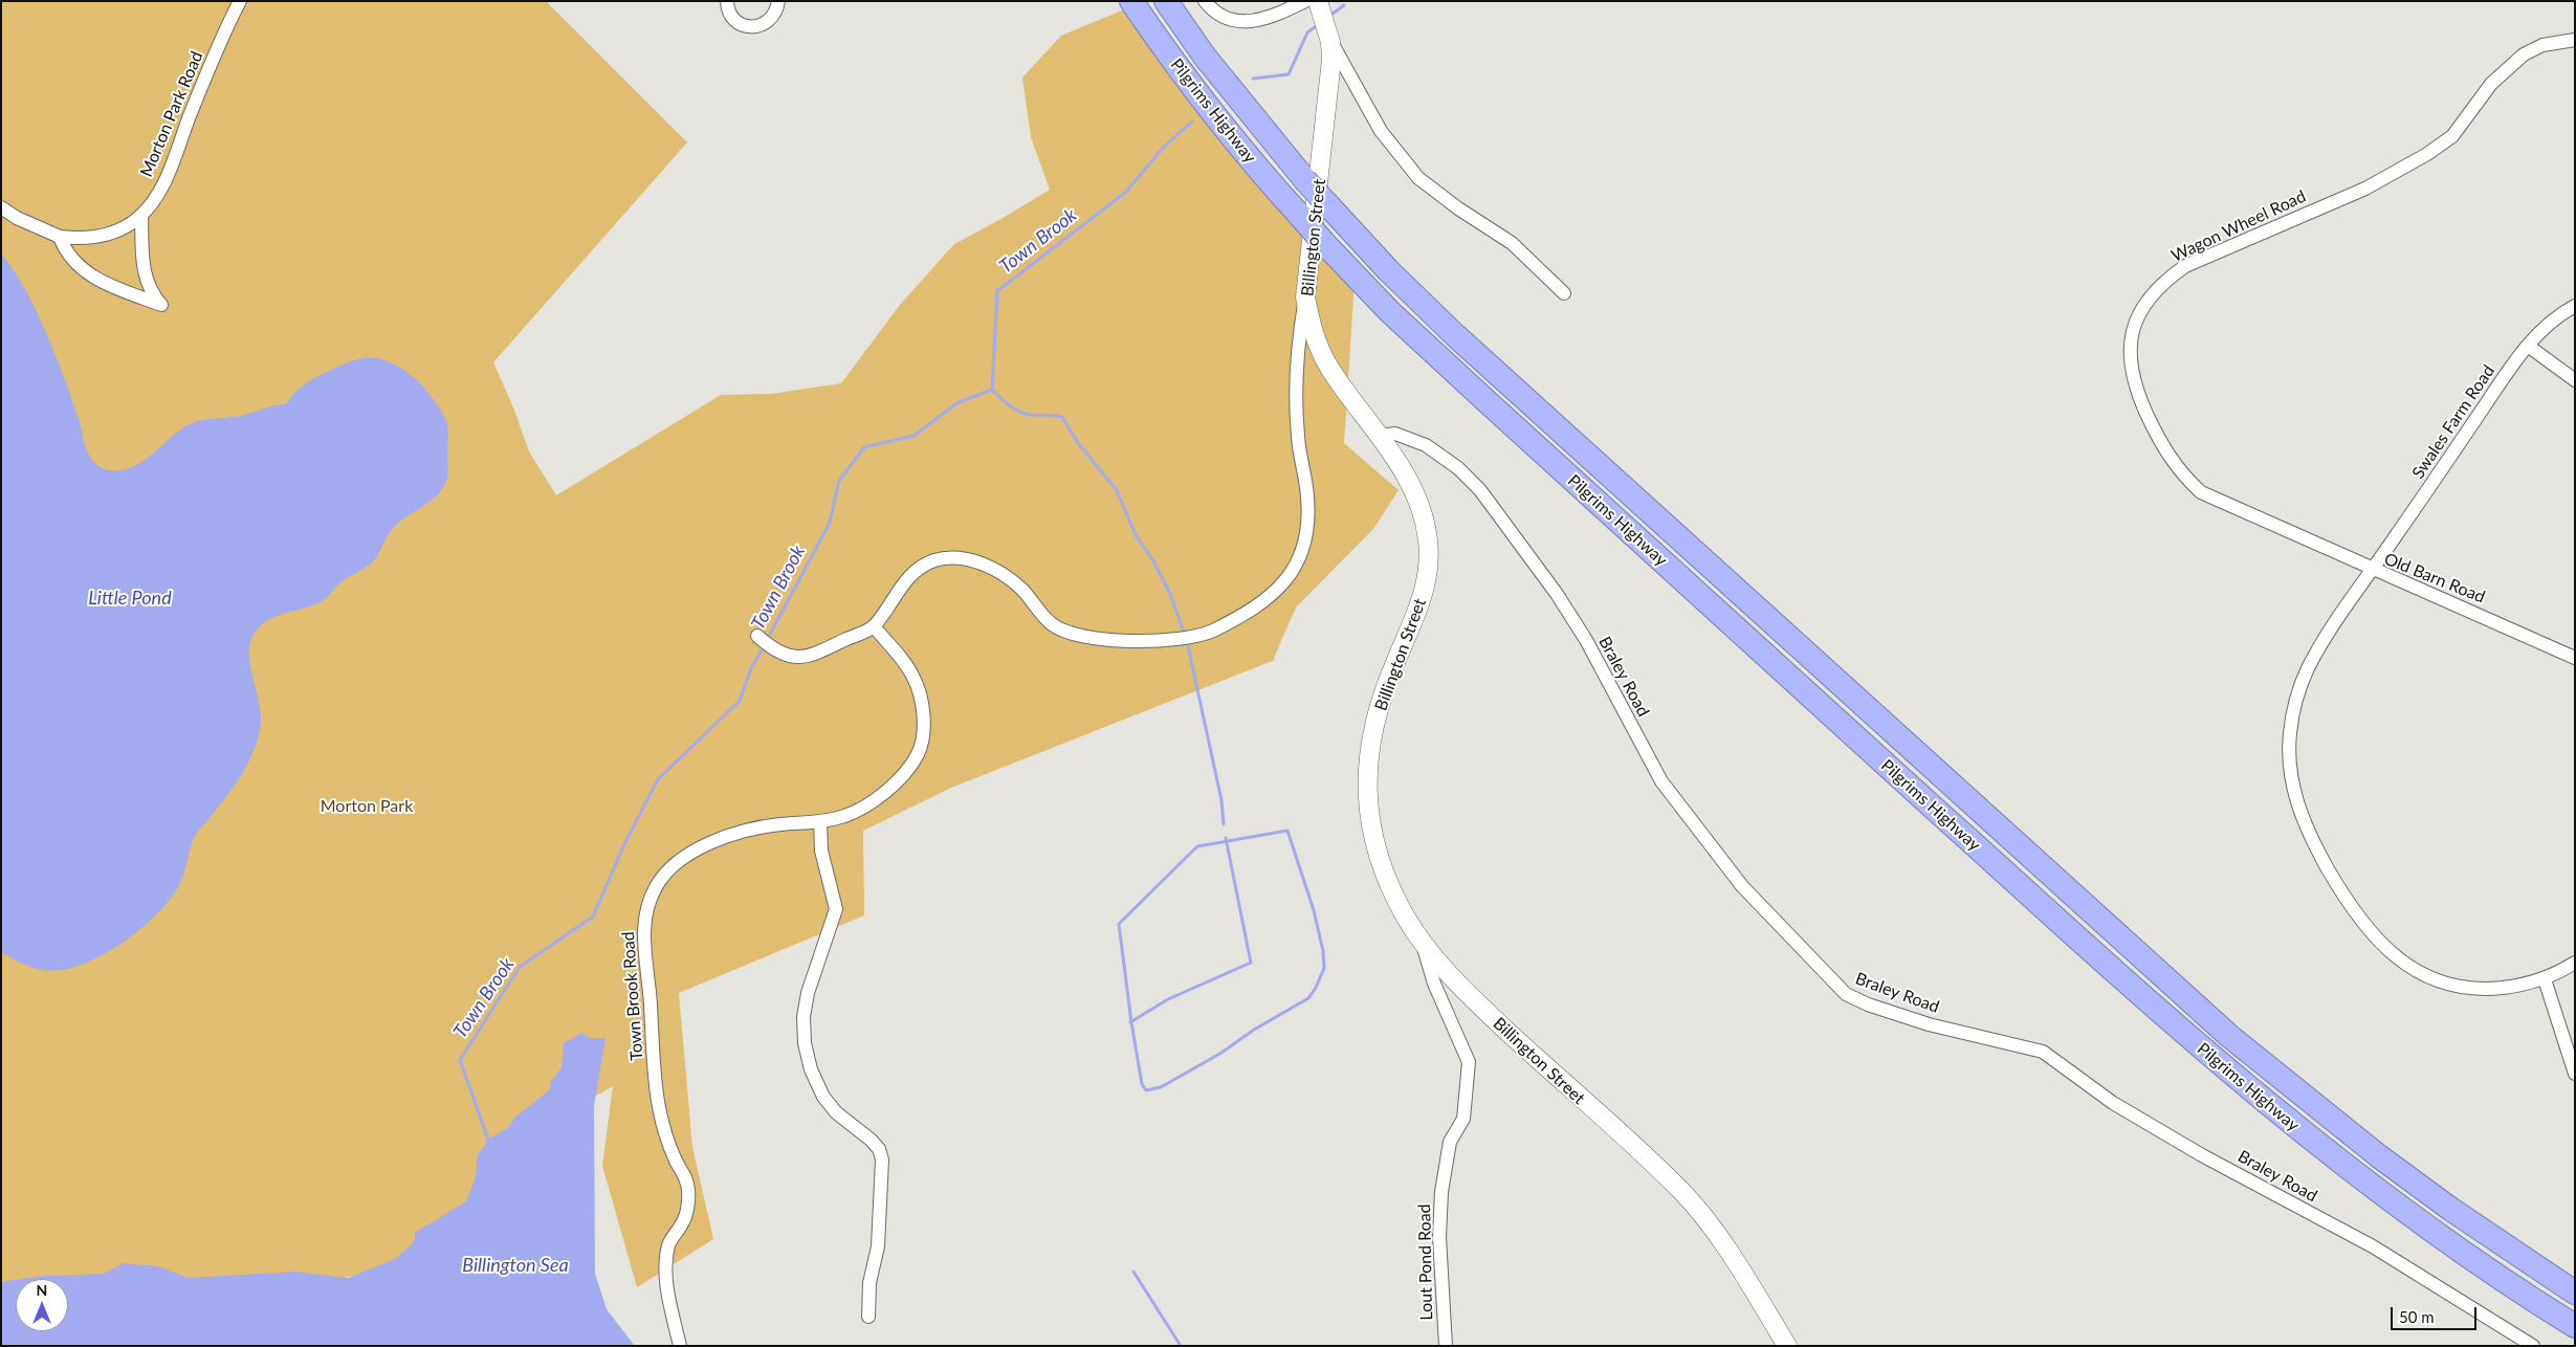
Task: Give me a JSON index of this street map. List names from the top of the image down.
{
  "streets": {
    "highway": ["Pilgrims Highway"],
    "street": [
      "Morton Park Road",
      "Wagon Wheel Road",
      "Billington Street",
      "Swales Farm Road",
      "Old Barn Road",
      "Braley Road",
      "Town Brook Road",
      "Lout Pond Road"
    ]
  },
  "crossings": [
    ["Wagon Wheel Road", "Swales Farm Road"],
    ["Wagon Wheel Road", "Old Barn Road"],
    ["Billington Street", "Braley Road"],
    ["Billington Street", "Lout Pond Road"],
    ["Swales Farm Road", "Old Barn Road"]
  ],
  "water": ["Town Brook", "Little Pond", "Billington Sea"],
  "parks": ["Morton Park"],
  "scale_bar": "50 m",
  "north": "top"
}
